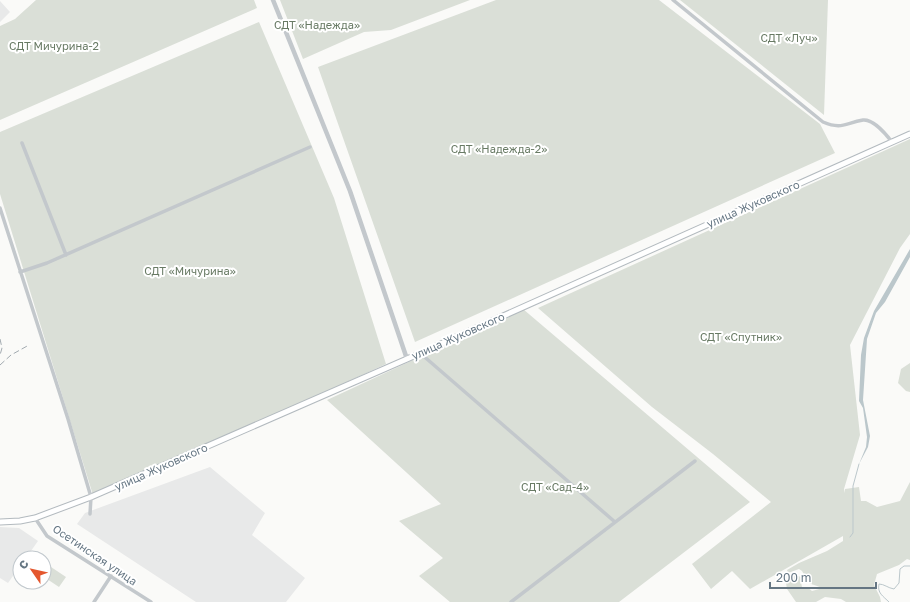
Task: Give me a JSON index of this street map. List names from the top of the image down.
{
  "streets": {
    "main road": ["улица Жуковского"],
    "street": ["Осетинская улица"]
  },
  "crossings": [
    ["улица Жуковского", "Осетинская улица"]
  ],
  "parks": [
    "СДТ «Надежда»",
    "СДТ «Луч»",
    "СДТ Мичурина-2",
    "СДТ «Надежда-2»",
    "СДТ «Мичурина»",
    "СДТ «Спутник»",
    "СДТ «Сад-4»"
  ],
  "scale_bar": "200 m",
  "north": "top left"
}
